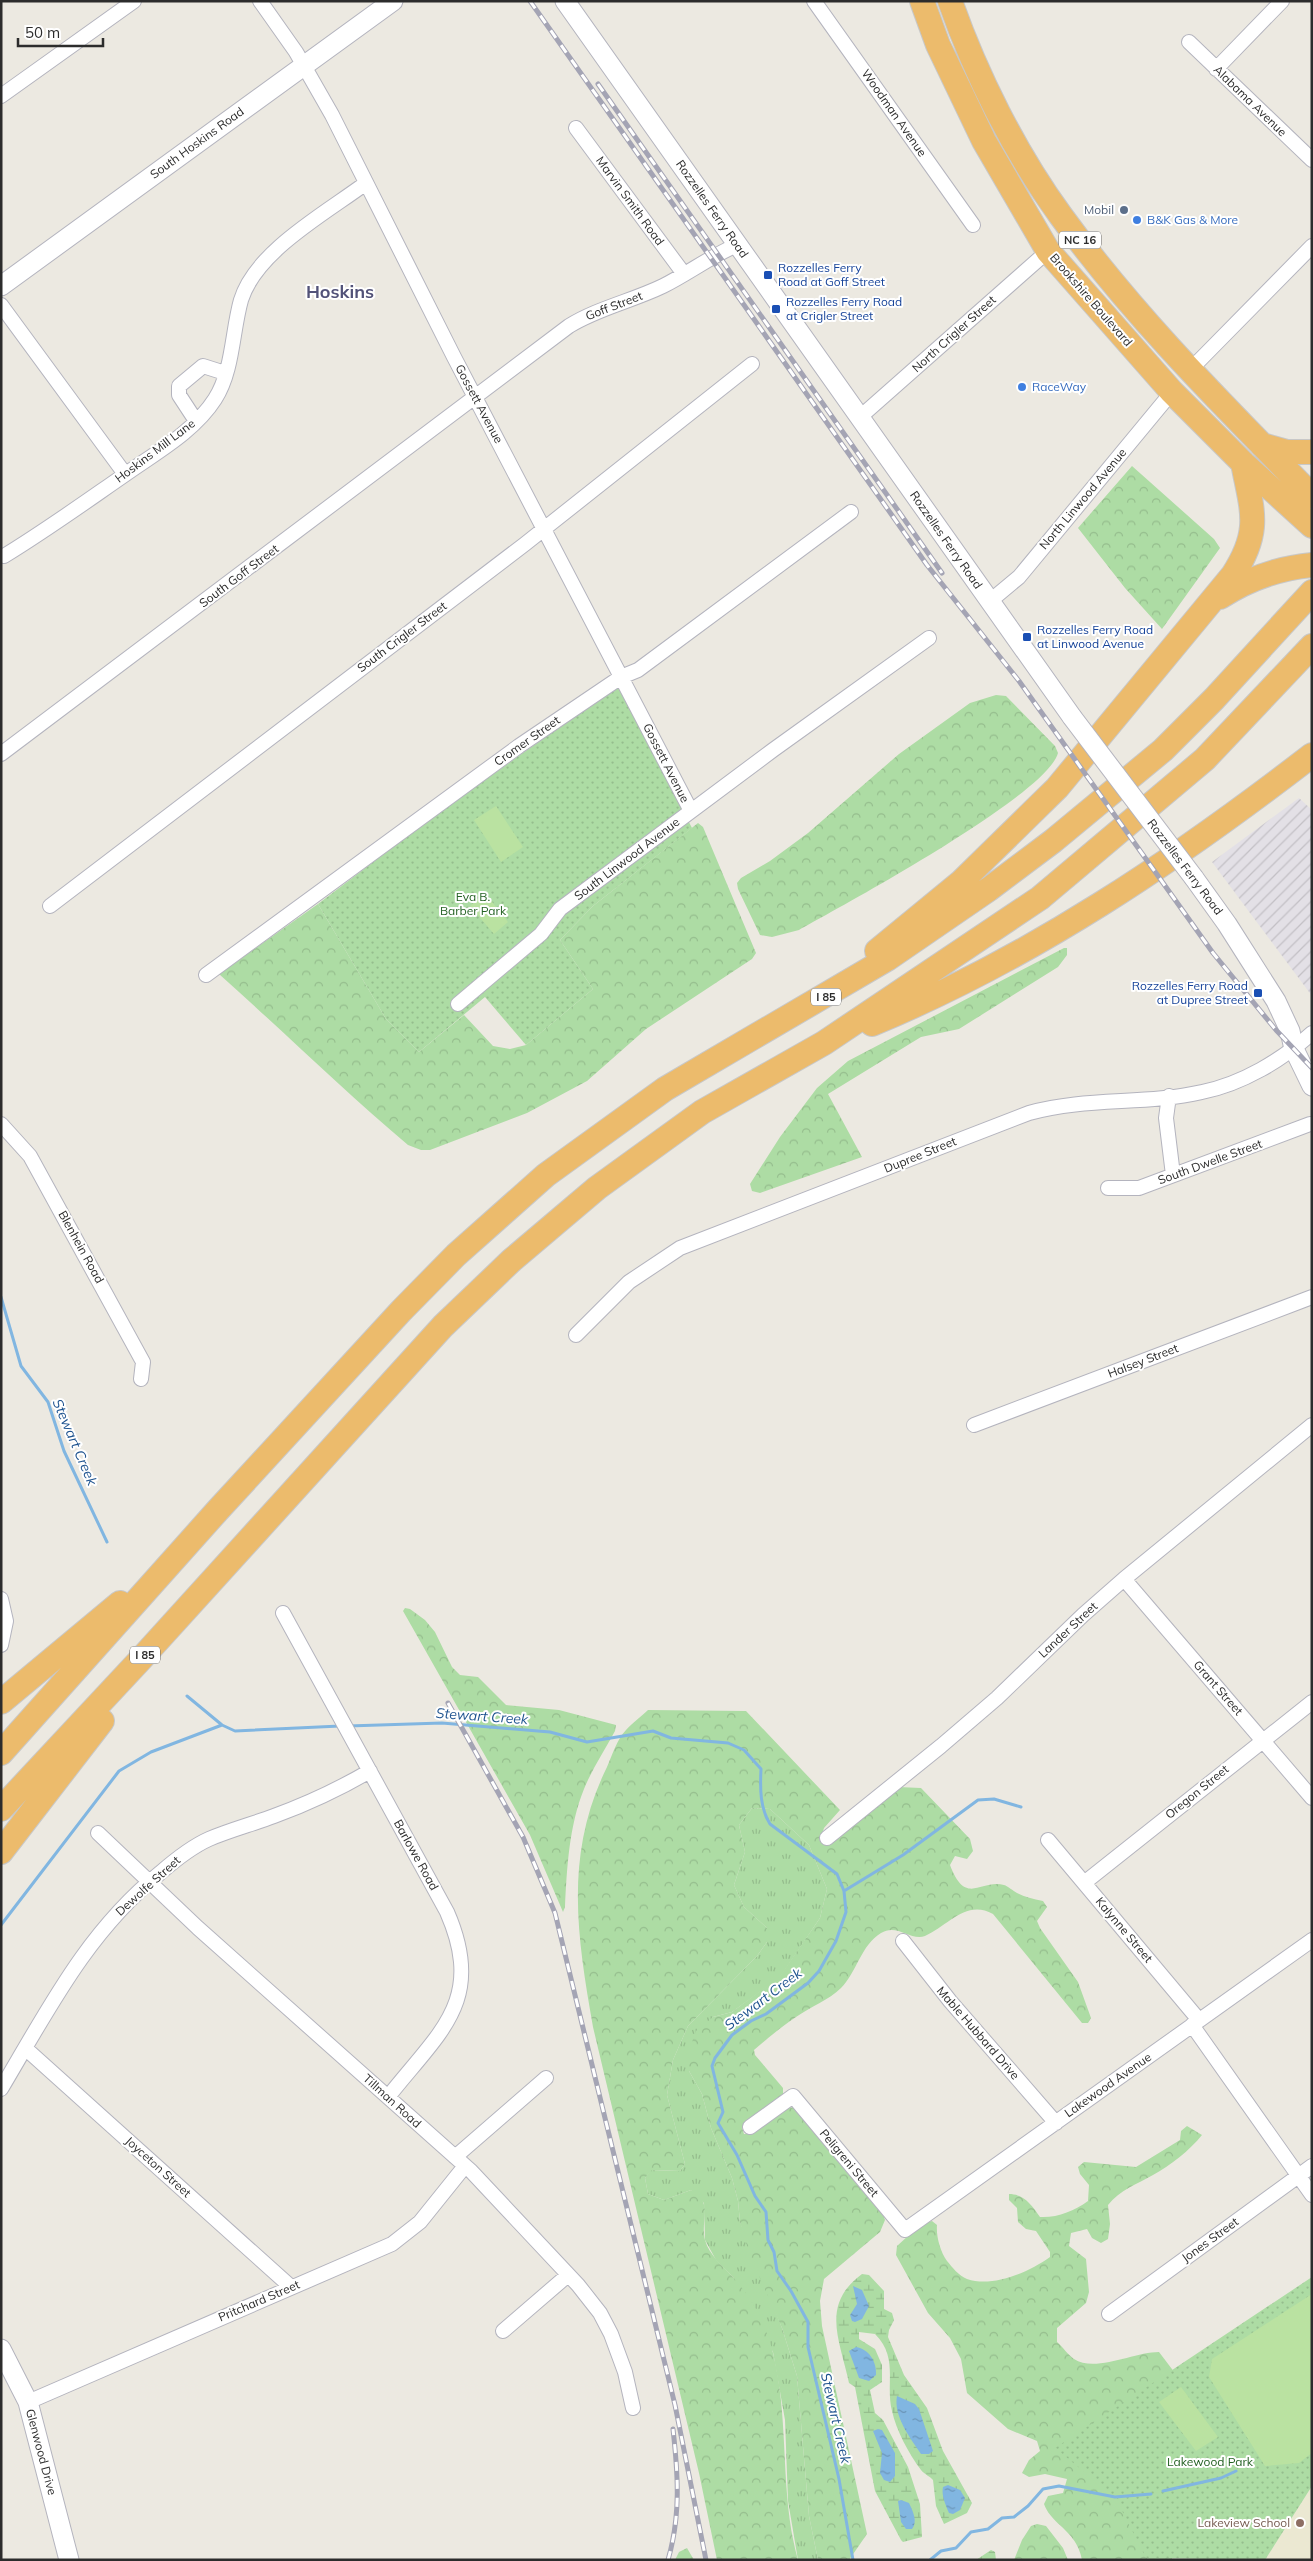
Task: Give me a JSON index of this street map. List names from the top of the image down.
{
  "streets": {
    "highway": ["NC 16", "Brookshire Boulevard", "I 85"],
    "street": [
      "Alabama Avenue",
      "Woodman Avenue",
      "South Hoskins Road",
      "Marvin Smith Road",
      "Rozzelles Ferry Road",
      "Goff Street",
      "North Crigler Street",
      "Gossett Avenue",
      "Hoskins Mill Lane",
      "North Linwood Avenue",
      "South Goff Street",
      "South Crigler Street",
      "Cromer Street",
      "South Linwood Avenue",
      "Dupree Street",
      "South Dwelle Street",
      "Blenhein Road",
      "Halsey Street",
      "Lander Street",
      "Grant Street",
      "Oregon Street",
      "Barlowe Road",
      "Dewolfe Street",
      "Kalynne Street",
      "Mable Hubbard Drive",
      "Lakewood Avenue",
      "Tillman Road",
      "Peligreni Street",
      "Joyceton Street",
      "Jones Street",
      "Pritchard Street",
      "Glenwood Drive"
    ]
  },
  "crossings": [
    ["South Hoskins Road", "Gossett Avenue"],
    ["Marvin Smith Road", "Goff Street"],
    ["Rozzelles Ferry Road", "Goff Street"],
    ["Rozzelles Ferry Road", "North Crigler Street"],
    ["Rozzelles Ferry Road", "North Linwood Avenue"],
    ["Rozzelles Ferry Road", "Dupree Street"],
    ["Brookshire Boulevard", "North Crigler Street"],
    ["Brookshire Boulevard", "North Linwood Avenue"],
    ["Goff Street", "Gossett Avenue"],
    ["Goff Street", "South Goff Street"],
    ["Gossett Avenue", "Hoskins Mill Lane"],
    ["Gossett Avenue", "South Goff Street"],
    ["Gossett Avenue", "South Crigler Street"],
    ["Gossett Avenue", "Cromer Street"],
    ["Gossett Avenue", "South Linwood Avenue"],
    ["Lander Street", "Grant Street"],
    ["Grant Street", "Oregon Street"],
    ["Oregon Street", "Kalynne Street"],
    ["Barlowe Road", "Dewolfe Street"],
    ["Barlowe Road", "Tillman Road"],
    ["Dewolfe Street", "Tillman Road"],
    ["Dewolfe Street", "Joyceton Street"],
    ["Kalynne Street", "Lakewood Avenue"],
    ["Kalynne Street", "Jones Street"],
    ["Mable Hubbard Drive", "Lakewood Avenue"],
    ["Lakewood Avenue", "Peligreni Street"],
    ["Tillman Road", "Pritchard Street"],
    ["Joyceton Street", "Pritchard Street"],
    ["Pritchard Street", "Glenwood Drive"]
  ],
  "districts": ["Hoskins"],
  "water": ["Stewart Creek"],
  "parks": ["Eva B. Barber Park", "Lakewood Park"],
  "places": {
    "other": [
      "Mobil",
      "B&K Gas & More",
      "RaceWay",
      "Lakeview School"
    ],
    "transit": [
      "Rozzelles Ferry Road at Goff Street",
      "Rozzelles Ferry Road at Crigler Street",
      "Rozzelles Ferry Road at Linwood Avenue",
      "Rozzelles Ferry Road at Dupree Street"
    ]
  },
  "scale_bar": "50 m"
}
